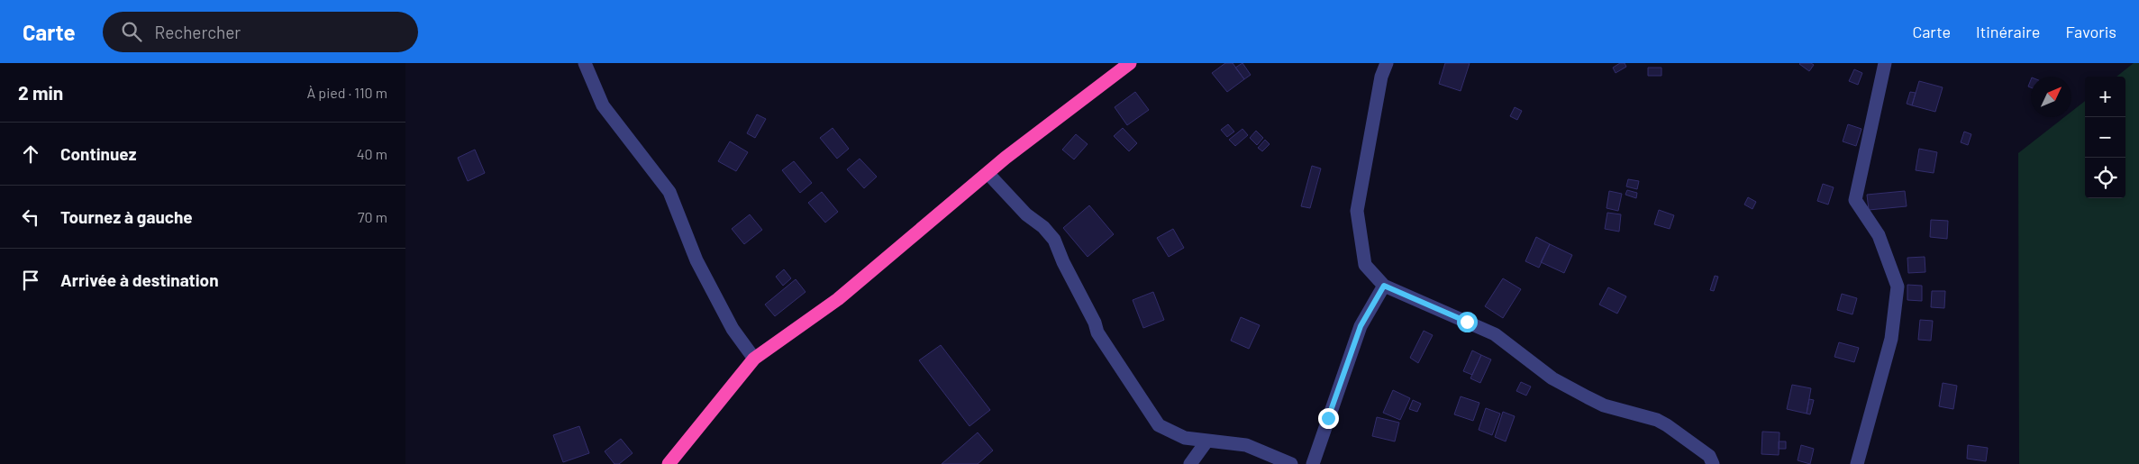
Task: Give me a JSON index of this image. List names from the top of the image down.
{
  "north": "top right",
  "page": {
    "header": "Carte",
    "search": "Rechercher",
    "nav": ["Carte", "Itinéraire", "Favoris"],
    "heading": ["2 min", "À pied · 110 m"],
    "map_buttons": ["+", "−"],
    "list": [
      ["Continuez", "40 m"],
      ["Tournez à gauche", "70 m"],
      "Arrivée à destination"
    ]
  }
}
